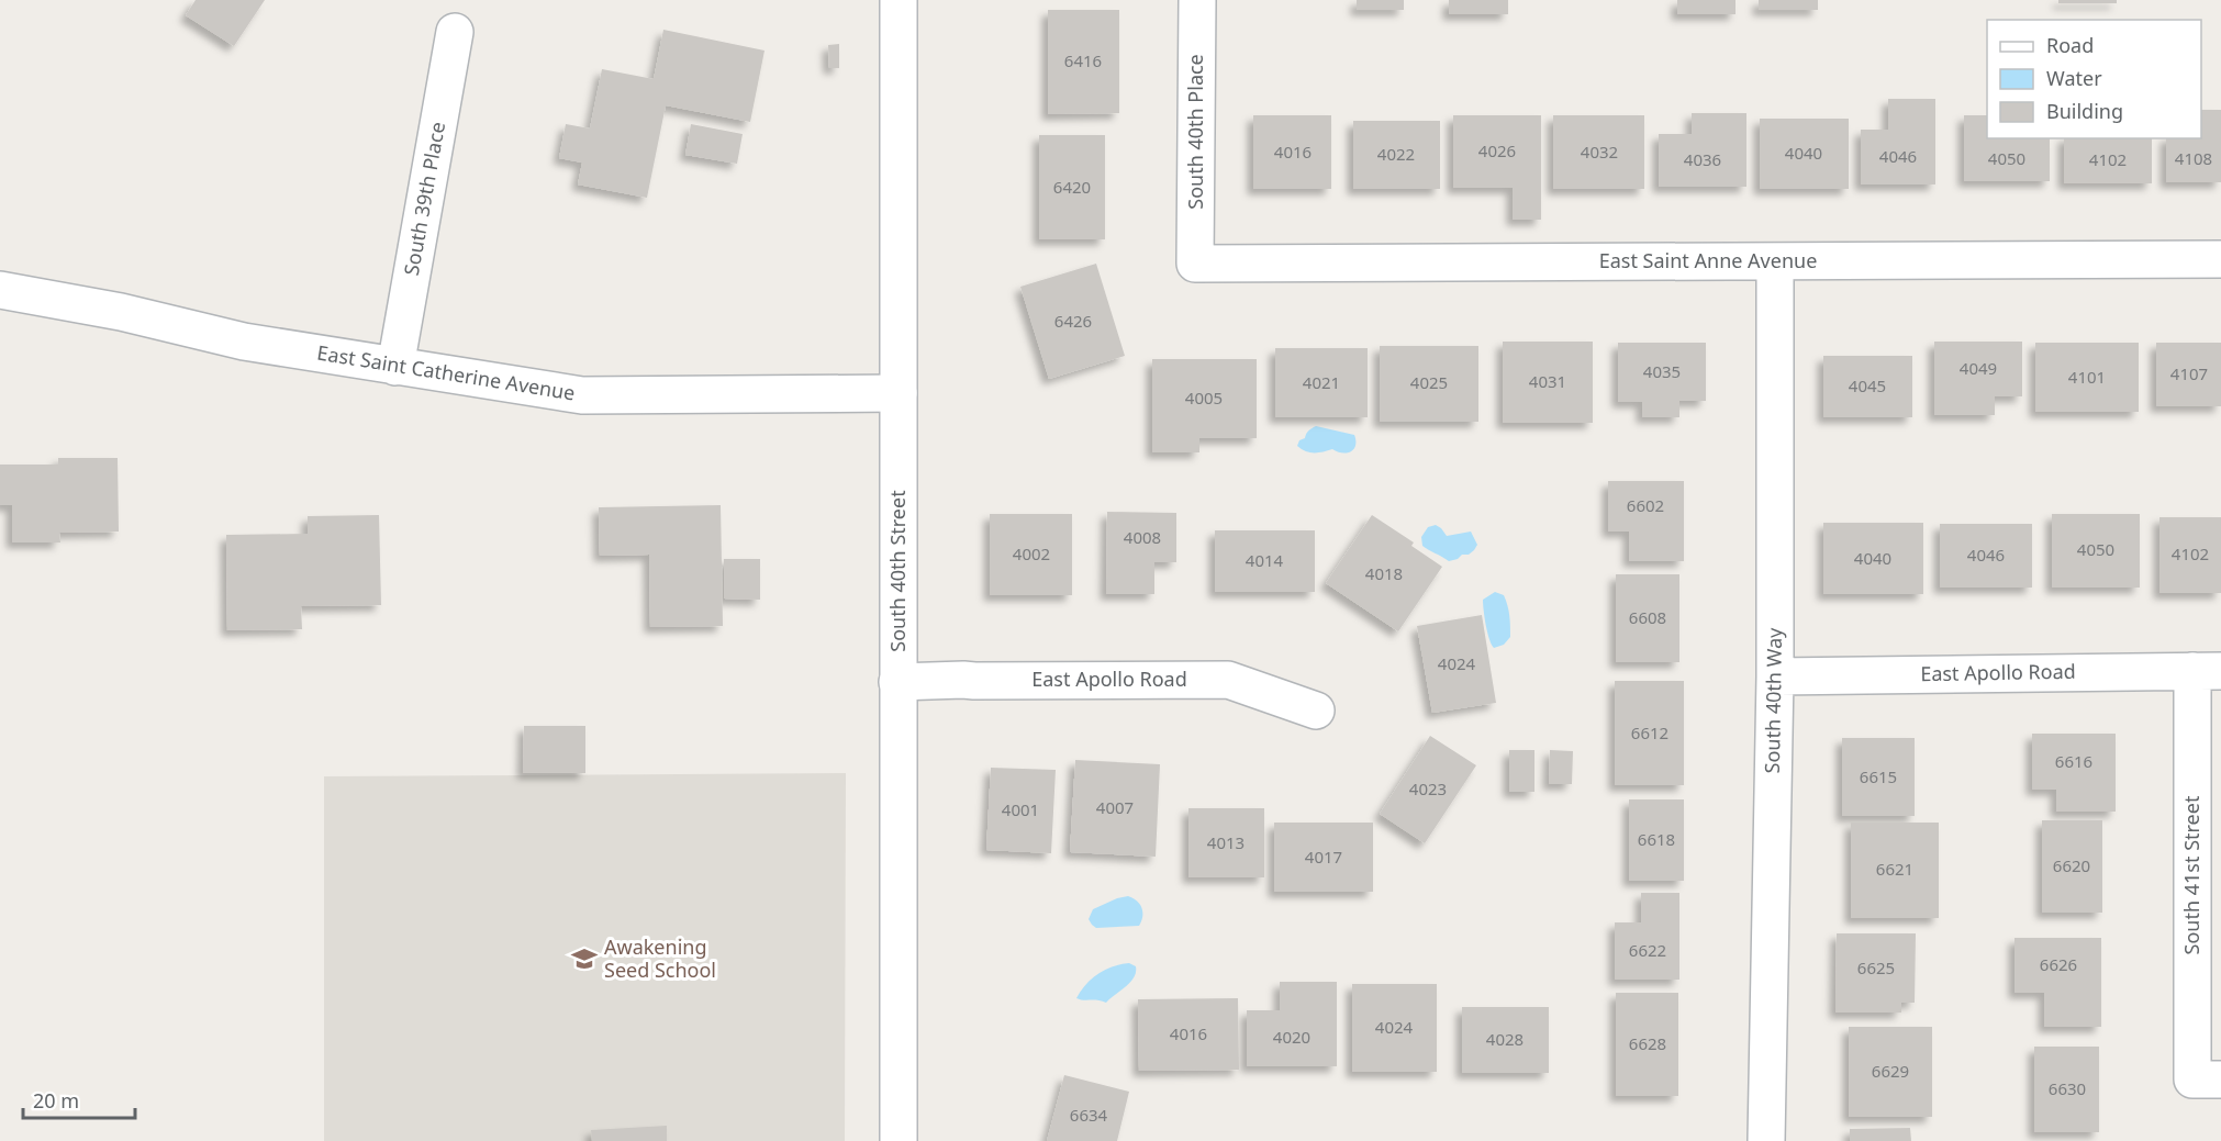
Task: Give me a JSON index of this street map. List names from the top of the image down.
{
  "streets": {
    "street": [
      "South 40th Place",
      "South 39th Place",
      "East Saint Anne Avenue",
      "East Saint Catherine Avenue",
      "South 40th Street",
      "East Apollo Road",
      "South 40th Way",
      "South 41st Street"
    ]
  },
  "crossings": [
    ["South 40th Place", "East Saint Anne Avenue"],
    ["South 39th Place", "East Saint Catherine Avenue"],
    ["East Saint Anne Avenue", "South 40th Way"],
    ["East Saint Catherine Avenue", "South 40th Street"],
    ["South 40th Street", "East Apollo Road"],
    ["East Apollo Road", "South 40th Way"],
    ["East Apollo Road", "South 41st Street"]
  ],
  "places": {
    "school or university": ["Awakening Seed School"]
  },
  "house_numbers": [
    "6416",
    "4026",
    "4016",
    "4032",
    "4040",
    "4022",
    "4046",
    "4050",
    "4108",
    "4036",
    "4102",
    "6420",
    "6426",
    "4049",
    "4035",
    "4107",
    "4101",
    "4031",
    "4021",
    "4025",
    "4045",
    "4005",
    "6602",
    "4008",
    "4050",
    "4002",
    "4102",
    "4046",
    "4040",
    "4014",
    "4018",
    "6608",
    "4024",
    "6612",
    "6616",
    "6615",
    "4023",
    "4007",
    "4001",
    "6618",
    "4013",
    "4017",
    "6620",
    "6621",
    "6622",
    "6626",
    "6625",
    "4024",
    "4016",
    "4020",
    "4028",
    "6628",
    "6629",
    "6630",
    "6634"
  ],
  "legend": ["Road", "Water", "Building"],
  "scale_bar": "20 m"
}
